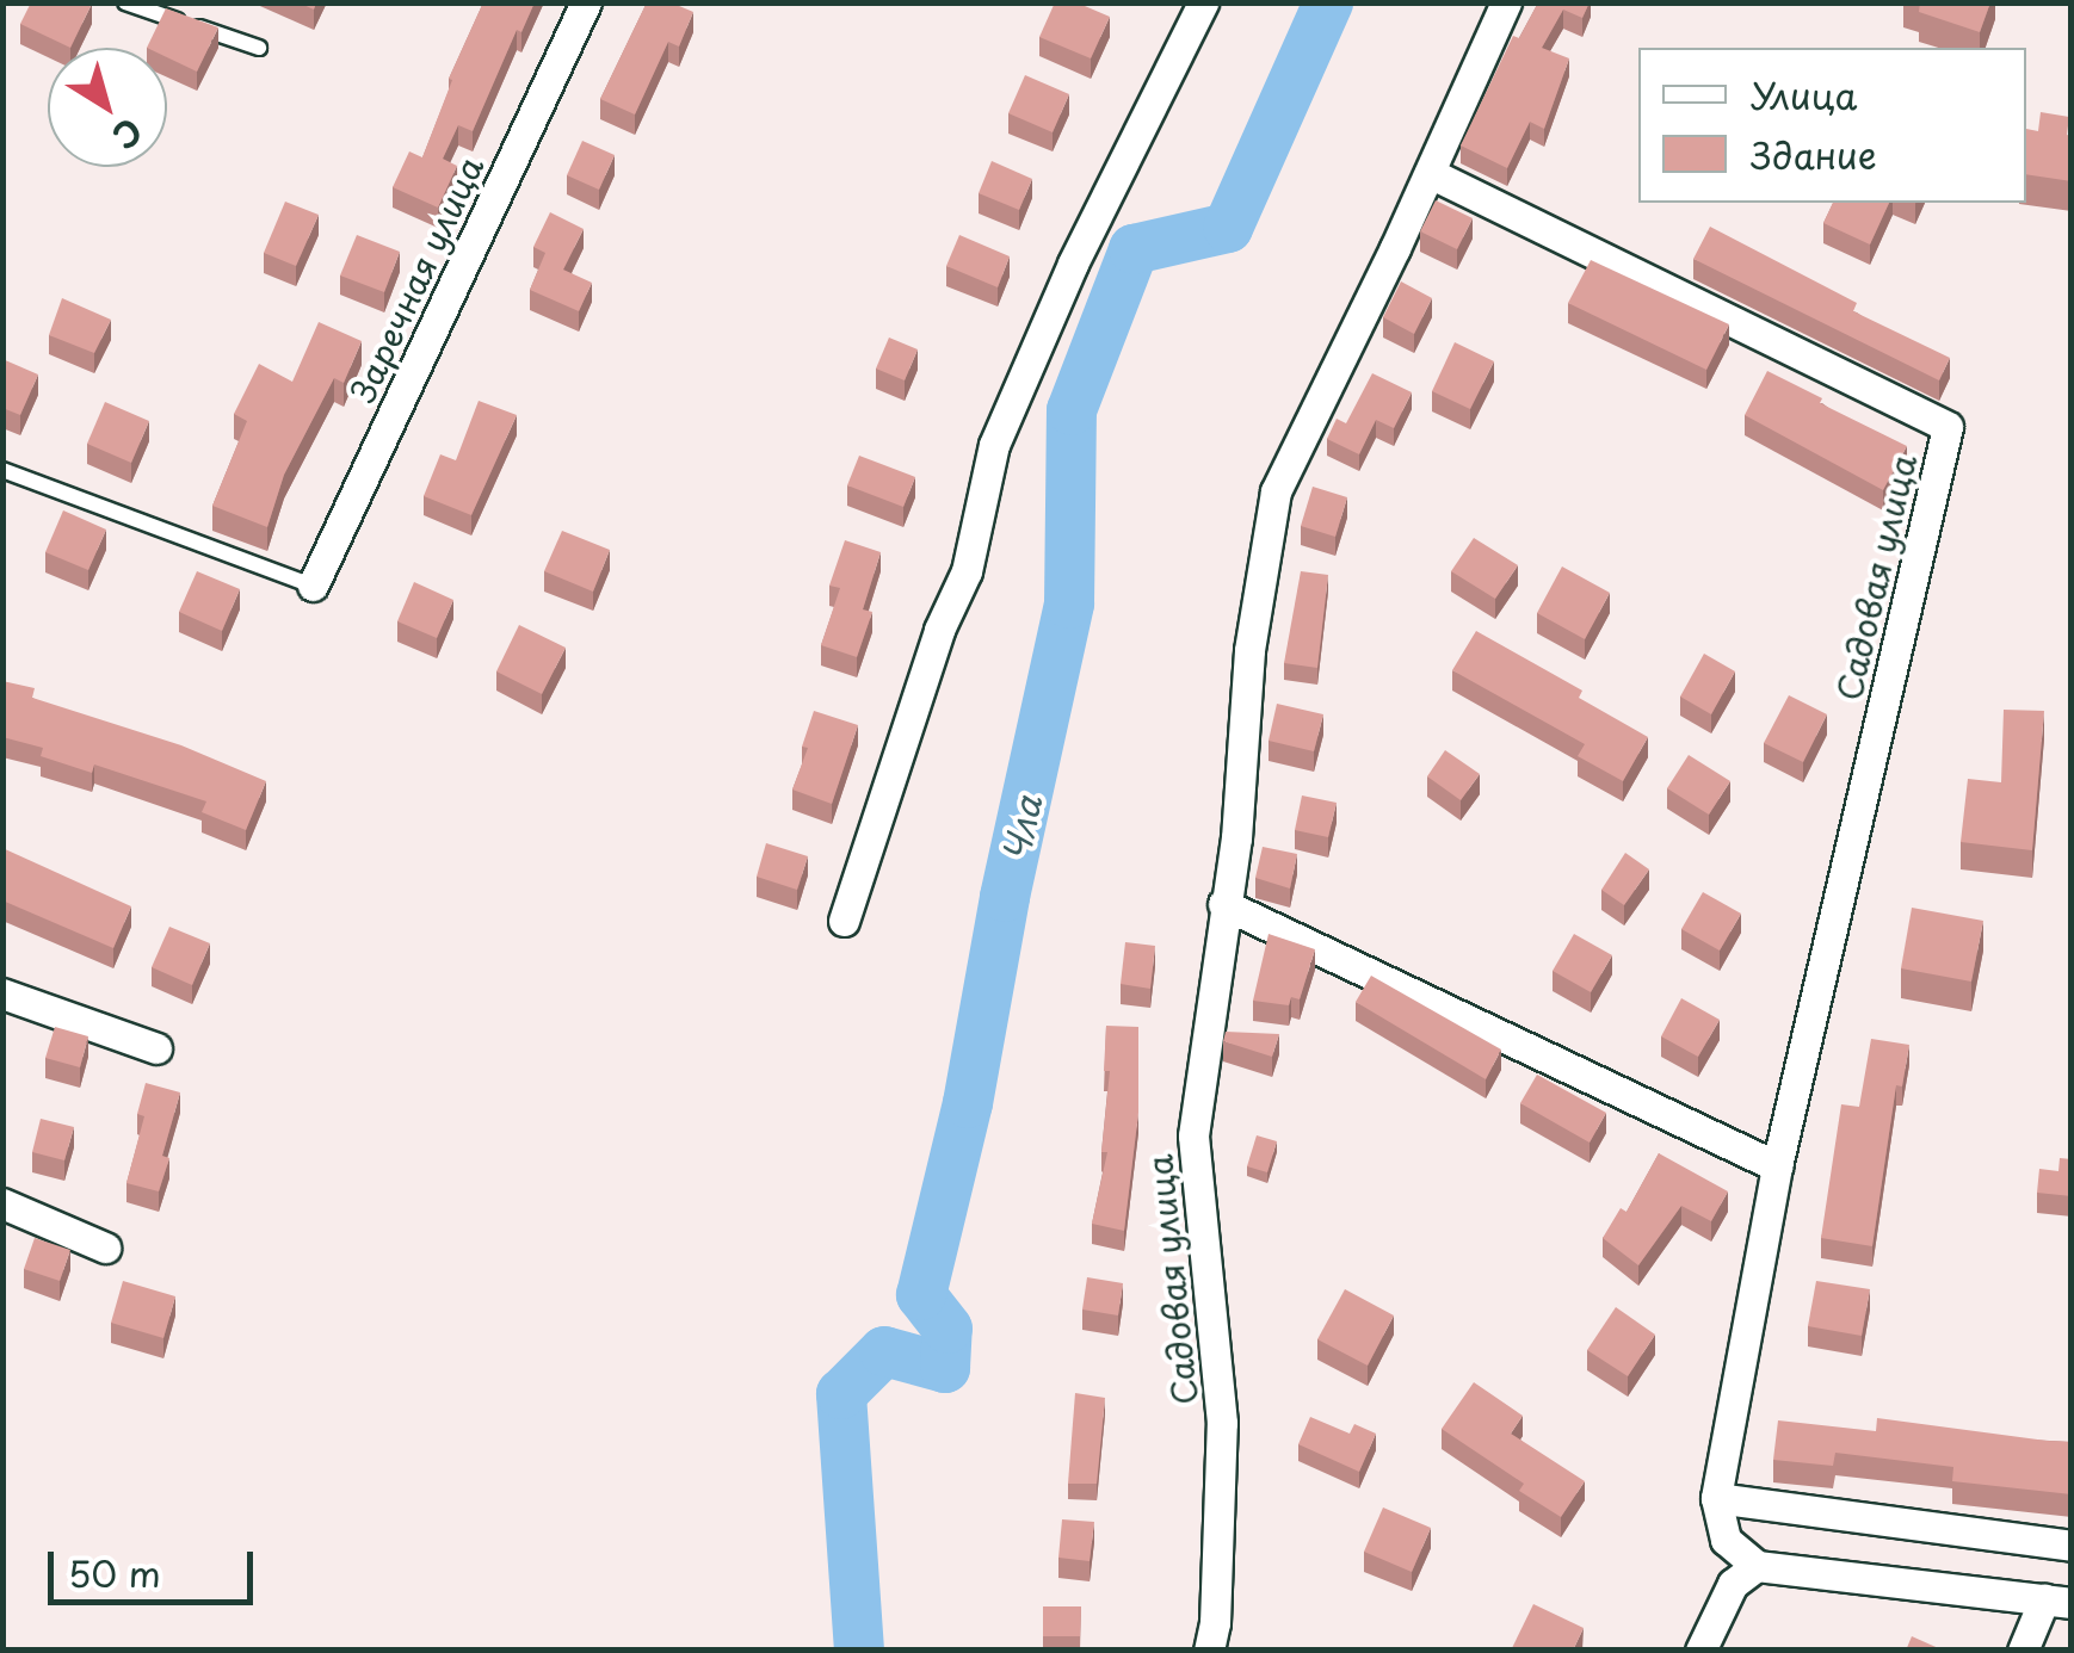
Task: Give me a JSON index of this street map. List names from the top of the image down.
{
  "streets": {
    "street": ["Заречная улица", "Садовая улица"]
  },
  "water": ["Чла"],
  "legend": ["Улица", "Здание"],
  "scale_bar": "50 m",
  "north": "bottom right"
}
